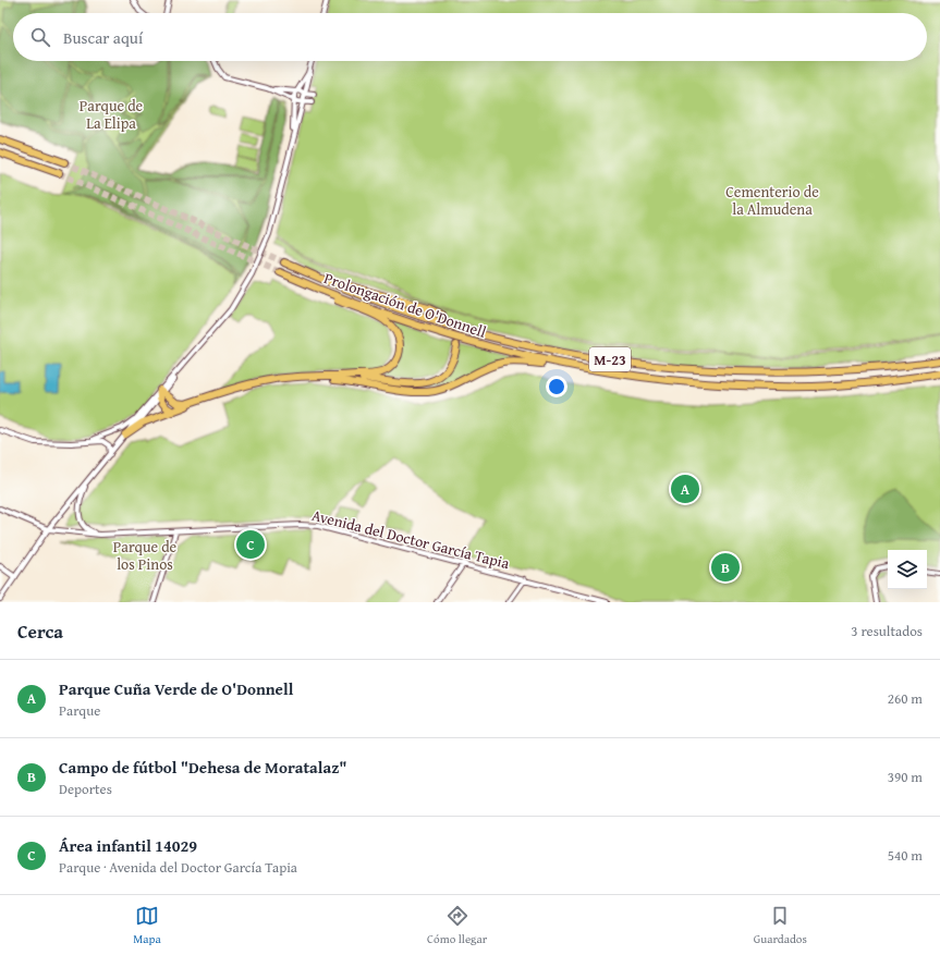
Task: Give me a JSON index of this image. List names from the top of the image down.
{
  "streets": {
    "highway": ["Prolongación de O'Donnell", "M-23"],
    "street": ["Avenida del Doctor García Tapia"]
  },
  "parks": ["Parque de La Elipa", "Cementerio de la Almudena", "Parque de los Pinos"],
  "page": {
    "search": "Buscar aquí",
    "pins": ["A", "C", "B"],
    "heading": ["Cerca", "3 resultados"],
    "list": [
      {
        "mark": "A",
        "name": "Parque Cuña Verde de O'Donnell",
        "note": "Parque",
        "value": "260 m"
      },
      {
        "mark": "B",
        "name": "Campo de fútbol \"Dehesa de Moratalaz\"",
        "note": "Deportes",
        "value": "390 m"
      },
      {
        "mark": "C",
        "name": "Área infantil 14029",
        "note": "Parque · Avenida del Doctor García Tapia",
        "value": "540 m"
      }
    ],
    "nav": ["Mapa", "Cómo llegar", "Guardados"]
  }
}
